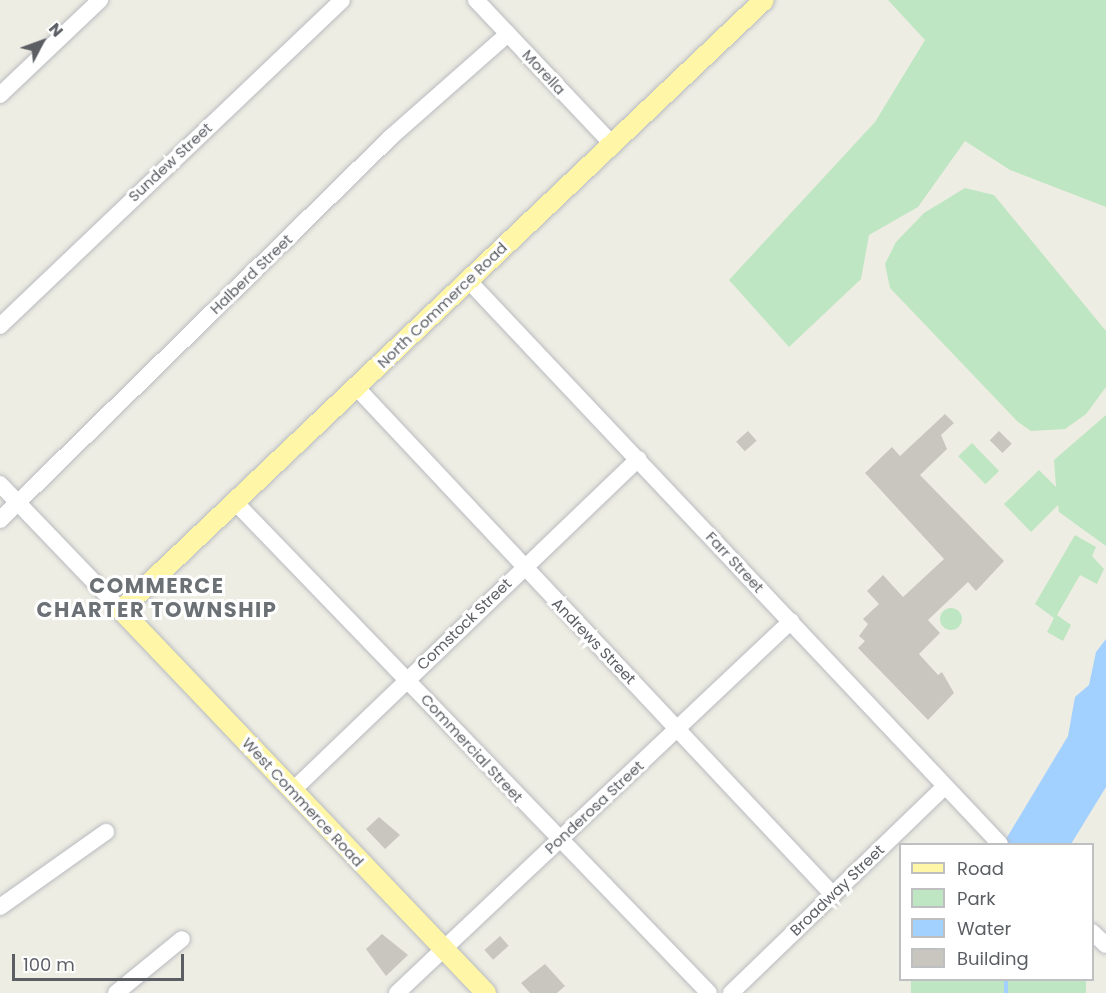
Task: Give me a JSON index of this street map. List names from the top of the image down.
{
  "streets": {
    "main road": ["North Commerce Road", "West Commerce Road"],
    "street": [
      "Morella",
      "Sundew Street",
      "Halberd Street",
      "Farr Street",
      "Comstock Street",
      "Andrews Street",
      "Commercial Street",
      "Ponderosa Street",
      "Broadway Street"
    ]
  },
  "crossings": [
    ["Morella", "Halberd Street"],
    ["Morella", "North Commerce Road"],
    ["North Commerce Road", "Farr Street"],
    ["North Commerce Road", "Andrews Street"],
    ["North Commerce Road", "Commercial Street"],
    ["North Commerce Road", "West Commerce Road"],
    ["Farr Street", "Comstock Street"],
    ["Farr Street", "Ponderosa Street"],
    ["Farr Street", "Broadway Street"],
    ["Comstock Street", "Andrews Street"],
    ["Comstock Street", "Commercial Street"],
    ["Comstock Street", "West Commerce Road"],
    ["Andrews Street", "Ponderosa Street"],
    ["Andrews Street", "Broadway Street"],
    ["Commercial Street", "Ponderosa Street"],
    ["West Commerce Road", "Ponderosa Street"]
  ],
  "districts": ["COMMERCE CHARTER TOWNSHIP"],
  "legend": [
    "Road",
    "Park",
    "Water",
    "Building"
  ],
  "scale_bar": "100 m",
  "north": "top right"
}
